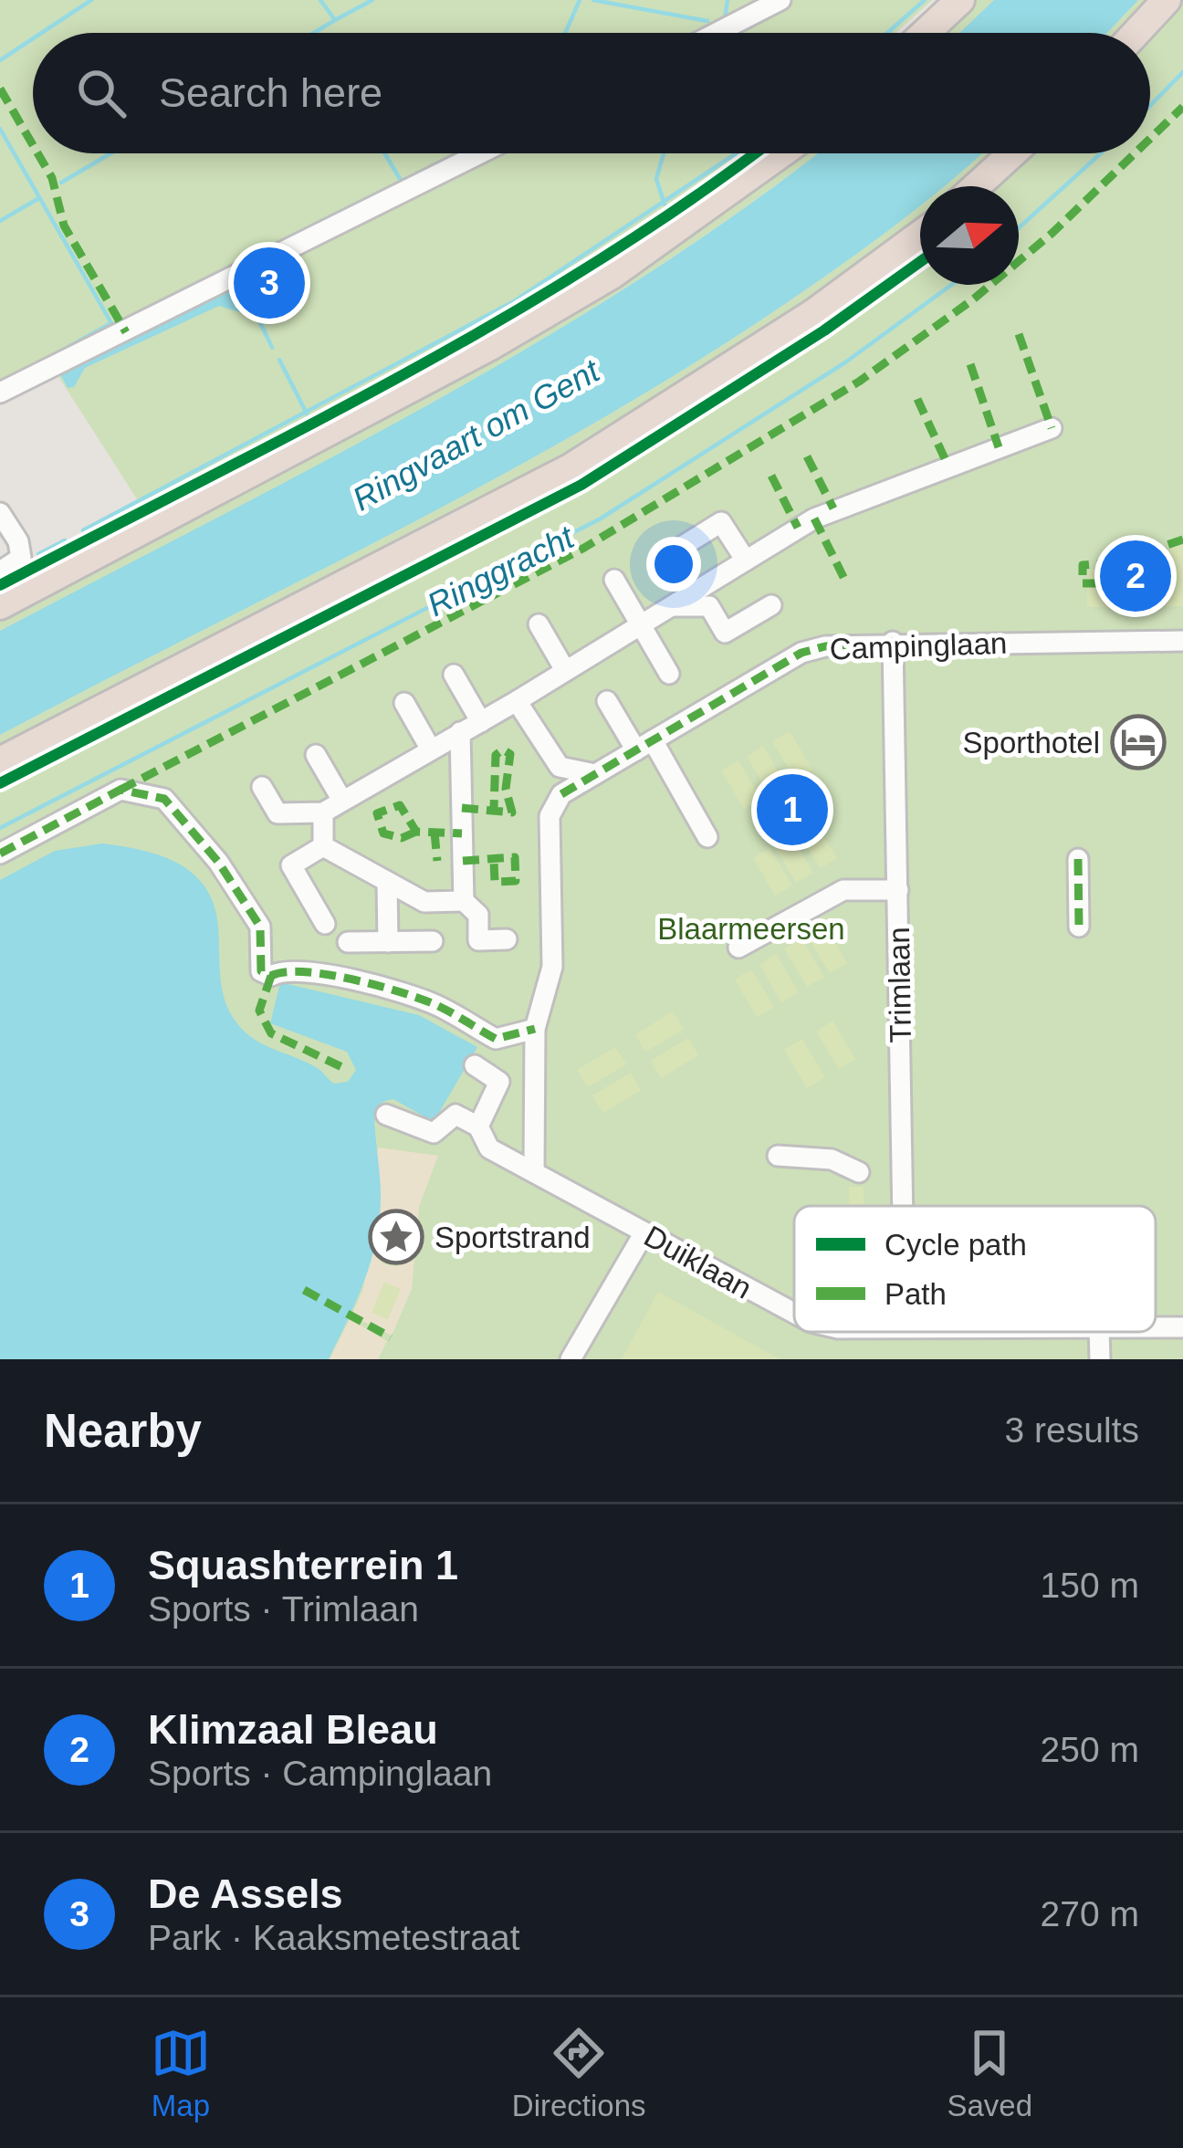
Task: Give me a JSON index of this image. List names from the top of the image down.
{
  "streets": {
    "street": ["Campinglaan", "Trimlaan", "Duiklaan"]
  },
  "crossings": [
    ["Campinglaan", "Trimlaan"]
  ],
  "water": ["Ringvaart om Gent", "Ringgracht"],
  "parks": ["Blaarmeersen"],
  "places": {
    "hotel": ["Sporthotel"],
    "place": ["Sportstrand"]
  },
  "legend": ["Cycle path", "Path"],
  "north": "right",
  "page": {
    "search": "Search here",
    "pins": ["3", "2", "1"],
    "heading": ["Nearby", "3 results"],
    "list": [
      {
        "mark": "1",
        "name": "Squashterrein 1",
        "note": "Sports · Trimlaan",
        "value": "150 m"
      },
      {
        "mark": "2",
        "name": "Klimzaal Bleau",
        "note": "Sports · Campinglaan",
        "value": "250 m"
      },
      {
        "mark": "3",
        "name": "De Assels",
        "note": "Park · Kaaksmetestraat",
        "value": "270 m"
      }
    ],
    "nav": ["Map", "Directions", "Saved"]
  }
}
